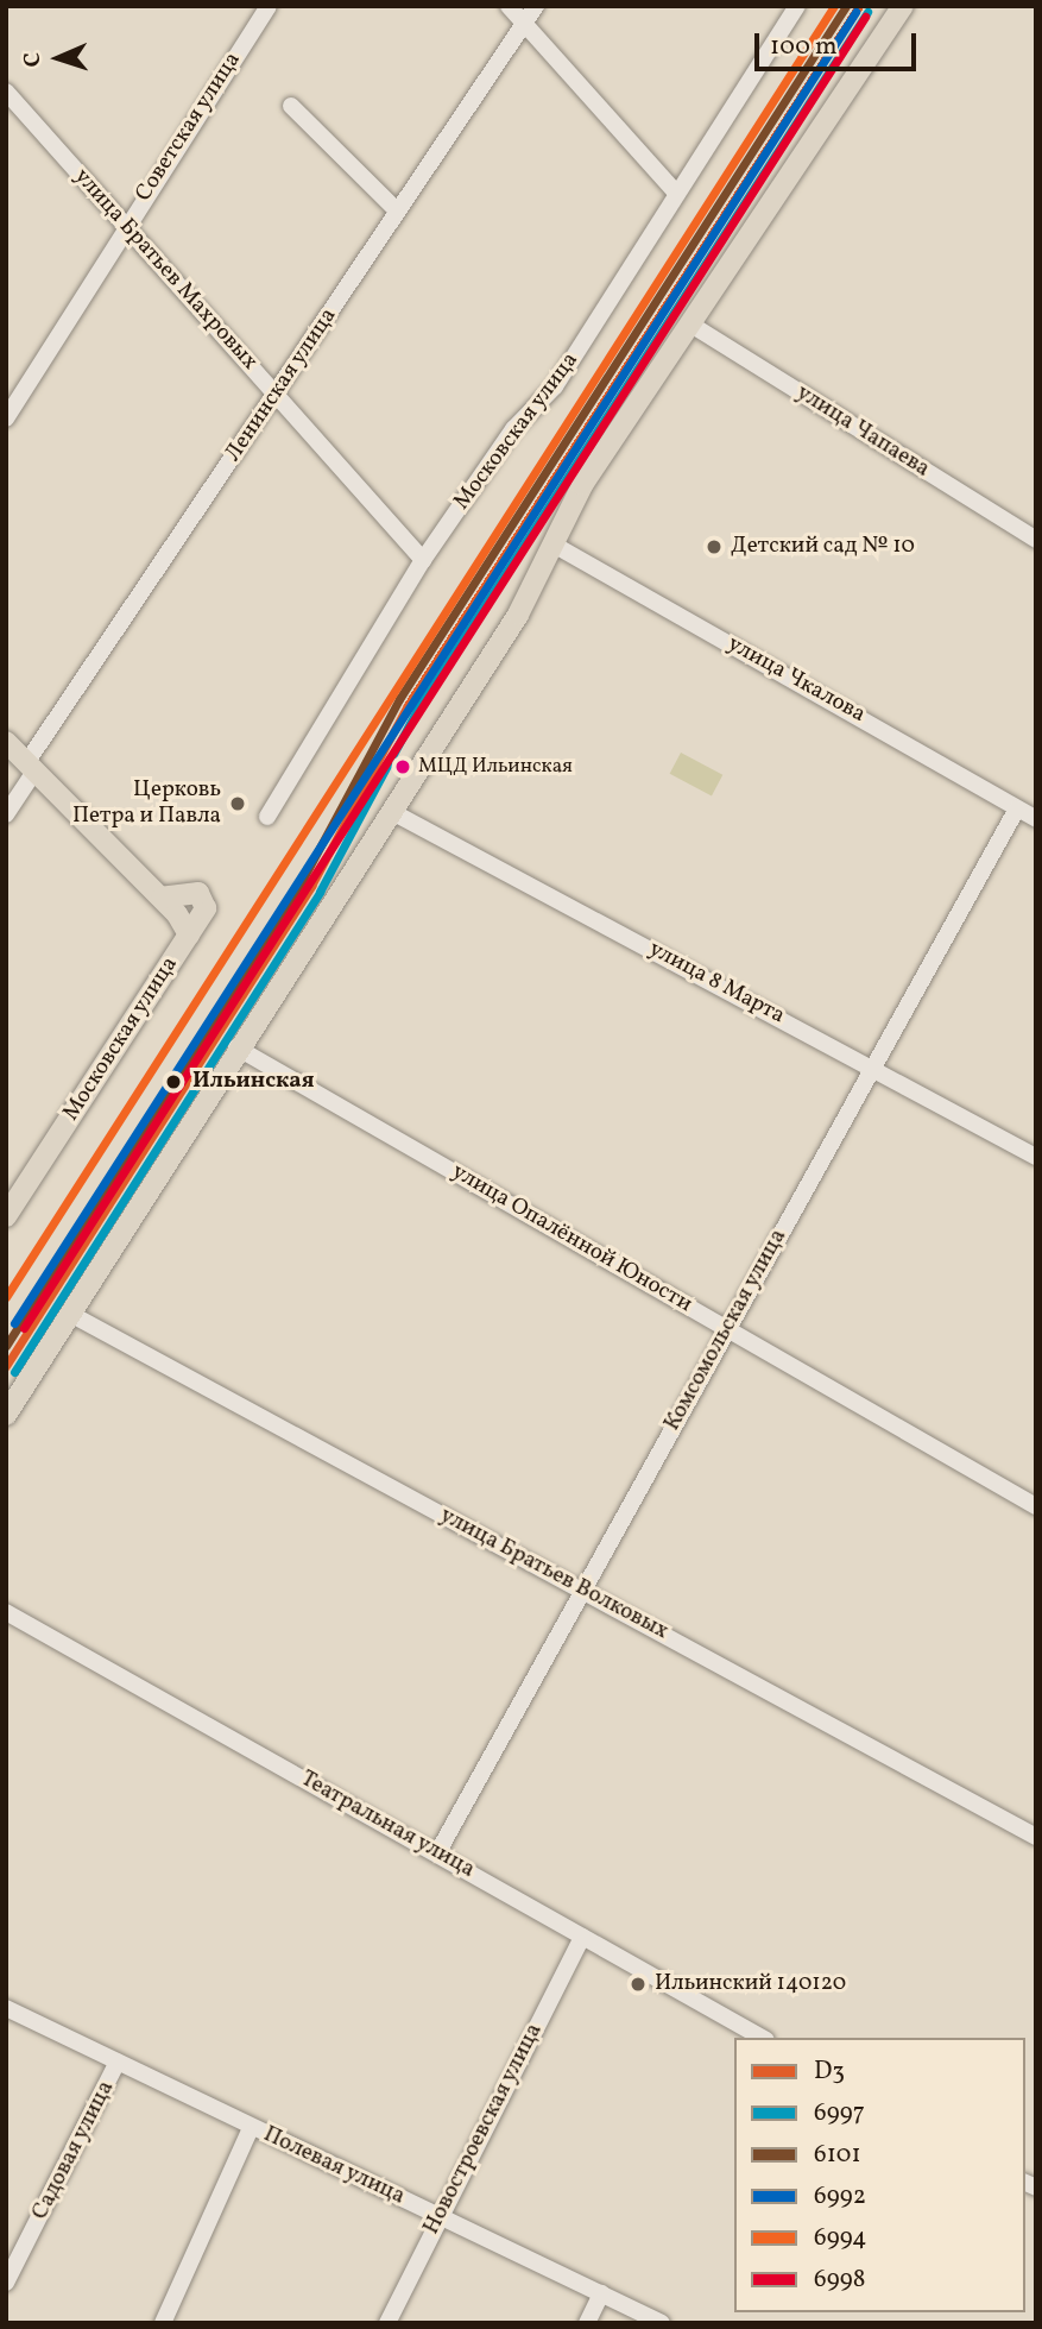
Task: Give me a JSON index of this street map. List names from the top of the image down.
{
  "streets": {
    "main road": ["Московская улица"],
    "street": [
      "Советская улица",
      "улица Братьев Махровых",
      "Ленинская улица",
      "улица Чапаева",
      "улица Чкалова",
      "улица 8 Марта",
      "улица Опалённой Юности",
      "Комсомольская улица",
      "улица Братьев Волковых",
      "Театральная улица",
      "Новостроевская улица",
      "Садовая улица",
      "Полевая улица"
    ]
  },
  "crossings": [
    ["Советская улица", "улица Братьев Махровых"],
    ["улица Братьев Махровых", "Ленинская улица"],
    ["улица Братьев Махровых", "Московская улица"],
    ["улица Чкалова", "Комсомольская улица"],
    ["улица 8 Марта", "Комсомольская улица"],
    ["улица Опалённой Юности", "Комсомольская улица"],
    ["Комсомольская улица", "улица Братьев Волковых"],
    ["Комсомольская улица", "Театральная улица"],
    ["Театральная улица", "Новостроевская улица"],
    ["Новостроевская улица", "Полевая улица"],
    ["Садовая улица", "Полевая улица"]
  ],
  "places": [
    "Детский сад № 10",
    "МЦД Ильинская",
    "Церковь Петра и Павла",
    "Ильинская",
    "Ильинский 140120"
  ],
  "lines": [
    "transit line D3",
    "transit line 6101",
    "transit line 6994",
    "transit line 6997",
    "transit line 6992",
    "transit line 6998"
  ],
  "legend": [
    "D3",
    "6997",
    "6101",
    "6992",
    "6994",
    "6998"
  ],
  "scale_bar": "100 m",
  "north": "left"
}
